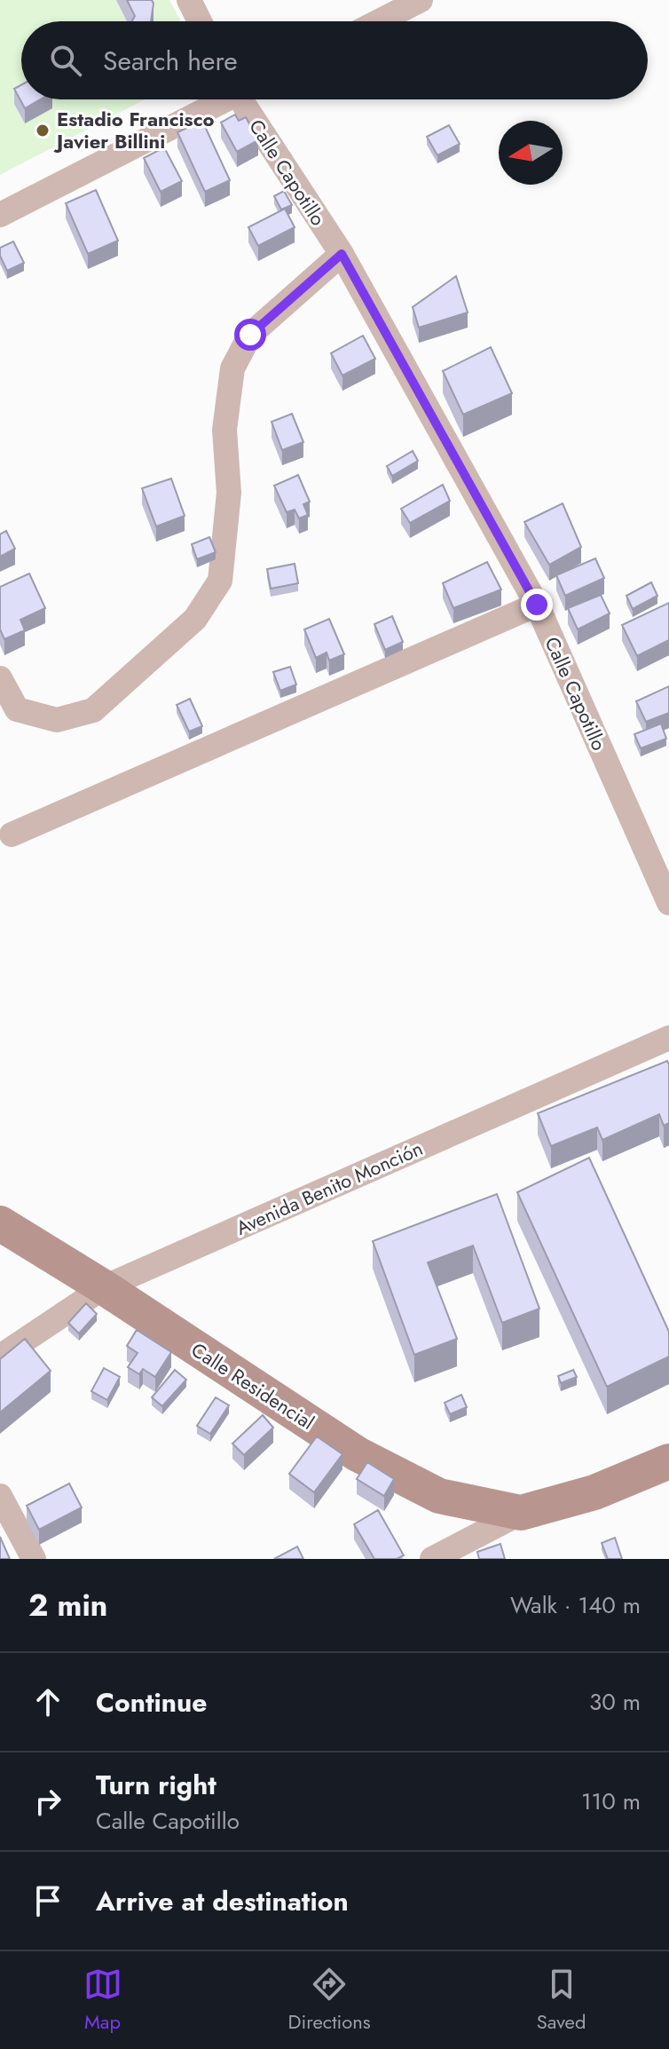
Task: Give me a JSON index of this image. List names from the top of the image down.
{
  "streets": {
    "main road": ["Calle Residencial"],
    "street": ["Calle Capotillo", "Avenida Benito Monción"]
  },
  "crossings": [
    ["Avenida Benito Monción", "Calle Residencial"]
  ],
  "places": ["Estadio Francisco Javier Billini"],
  "north": "left",
  "page": {
    "search": "Search here",
    "heading": ["2 min", "Walk · 140 m"],
    "list": [
      ["Continue", "30 m"],
      ["Turn right", "Calle Capotillo", "110 m"],
      "Arrive at destination"
    ],
    "nav": ["Map", "Directions", "Saved"]
  }
}
